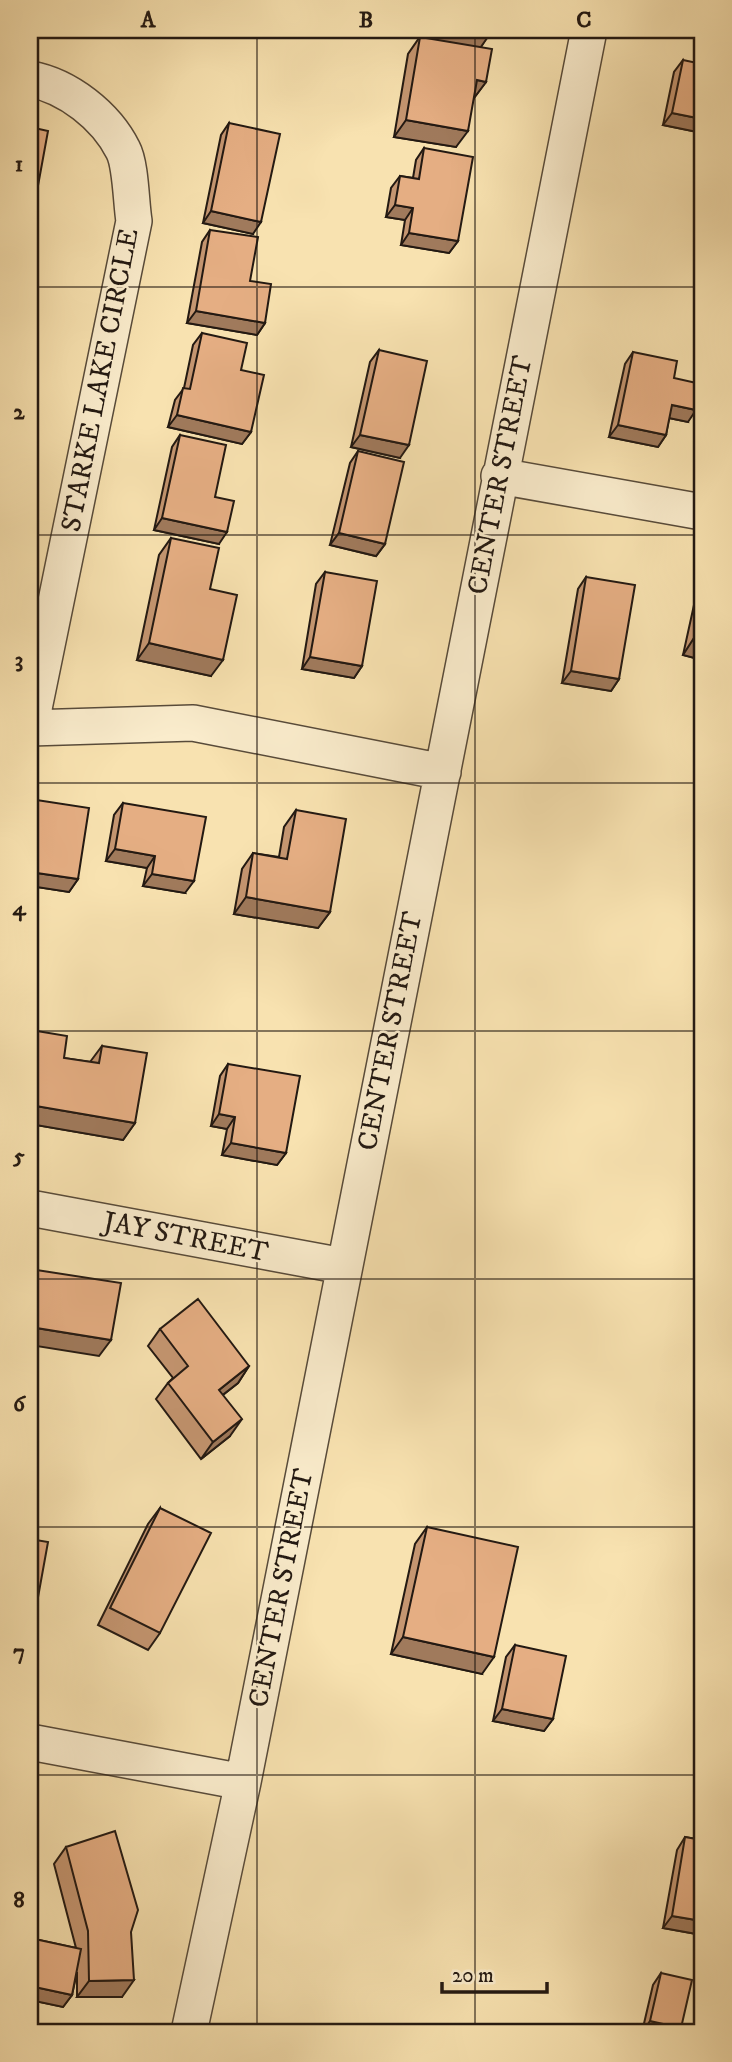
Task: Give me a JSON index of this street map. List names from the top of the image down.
{
  "streets": {
    "street": ["STARKE LAKE CIRCLE", "CENTER STREET", "JAY STREET"]
  },
  "crossings": [
    ["STARKE LAKE CIRCLE", "CENTER STREET"],
    ["CENTER STREET", "JAY STREET"]
  ],
  "scale_bar": "20 m",
  "grid": {
    "columns": ["A", "B", "C"],
    "rows": [
      "1",
      "2",
      "3",
      "4",
      "5",
      "6",
      "7",
      "8"
    ]
  }
}
